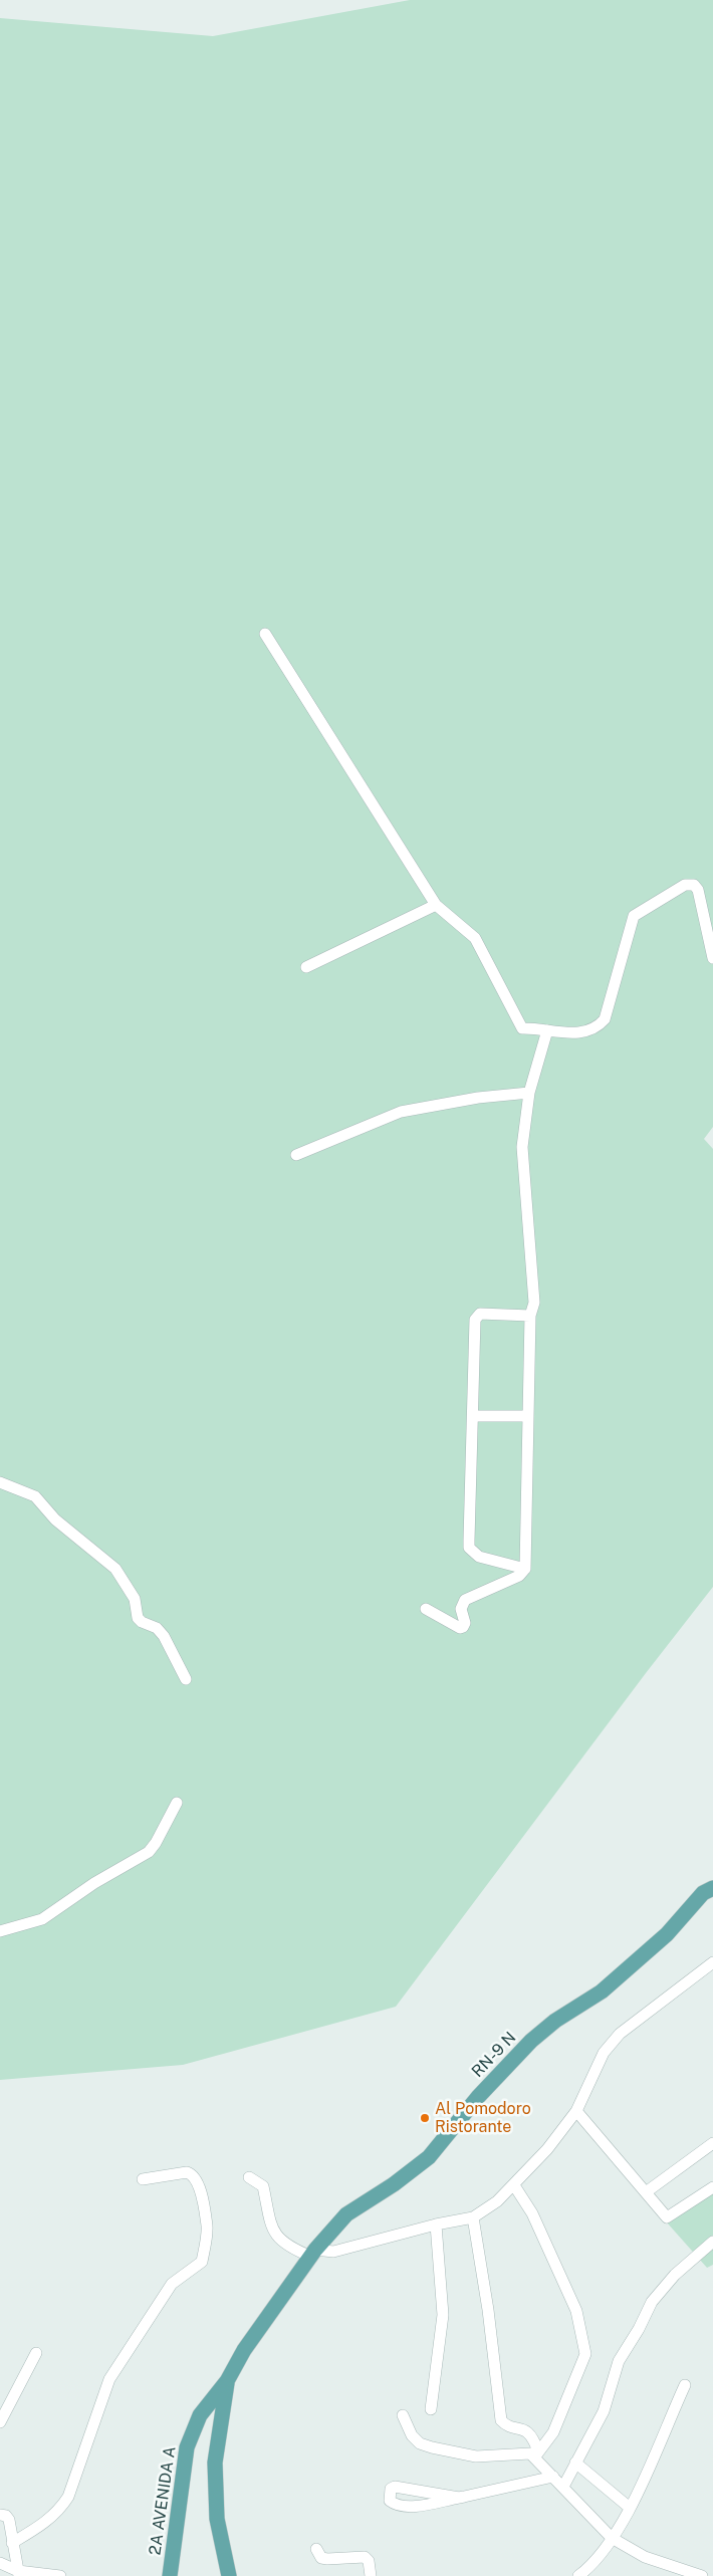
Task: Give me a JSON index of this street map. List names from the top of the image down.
{
  "streets": {
    "main road": ["RN-9 N", "2A AVENIDA A"]
  },
  "crossings": [
    ["RN-9 N", "2A AVENIDA A"]
  ],
  "places": ["Al Pomodoro Ristorante"]
}
